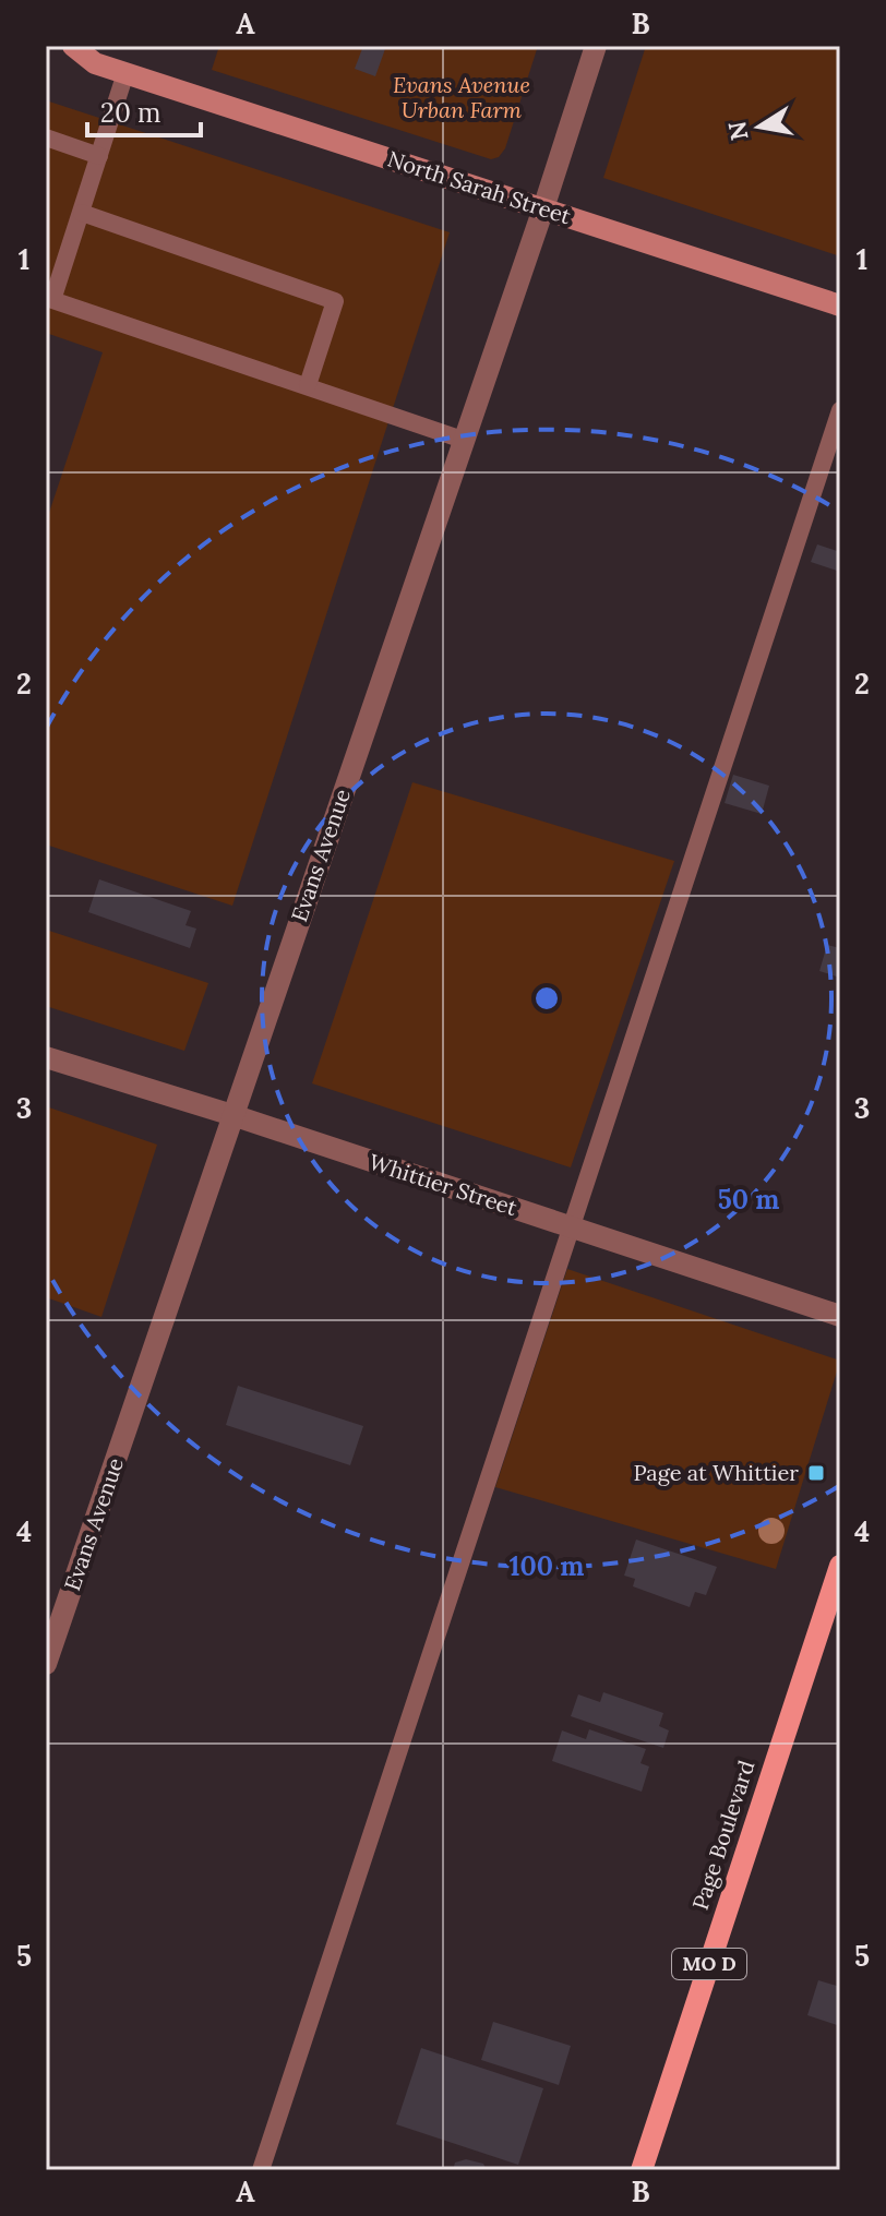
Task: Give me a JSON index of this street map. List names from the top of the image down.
{
  "streets": {
    "main road": ["Page Boulevard", "MO D"],
    "street": ["North Sarah Street", "Evans Avenue", "Whittier Street"]
  },
  "crossings": [
    ["North Sarah Street", "Evans Avenue"],
    ["Evans Avenue", "Whittier Street"]
  ],
  "parks": ["Evans Avenue Urban Farm"],
  "places": {
    "transit": ["Page at Whittier"]
  },
  "scale_bar": "20 m",
  "north": "left",
  "grid": {
    "columns": ["A", "B"],
    "rows": [
      "1",
      "2",
      "3",
      "4",
      "5"
    ]
  },
  "rings": ["50 m", "100 m"]
}
